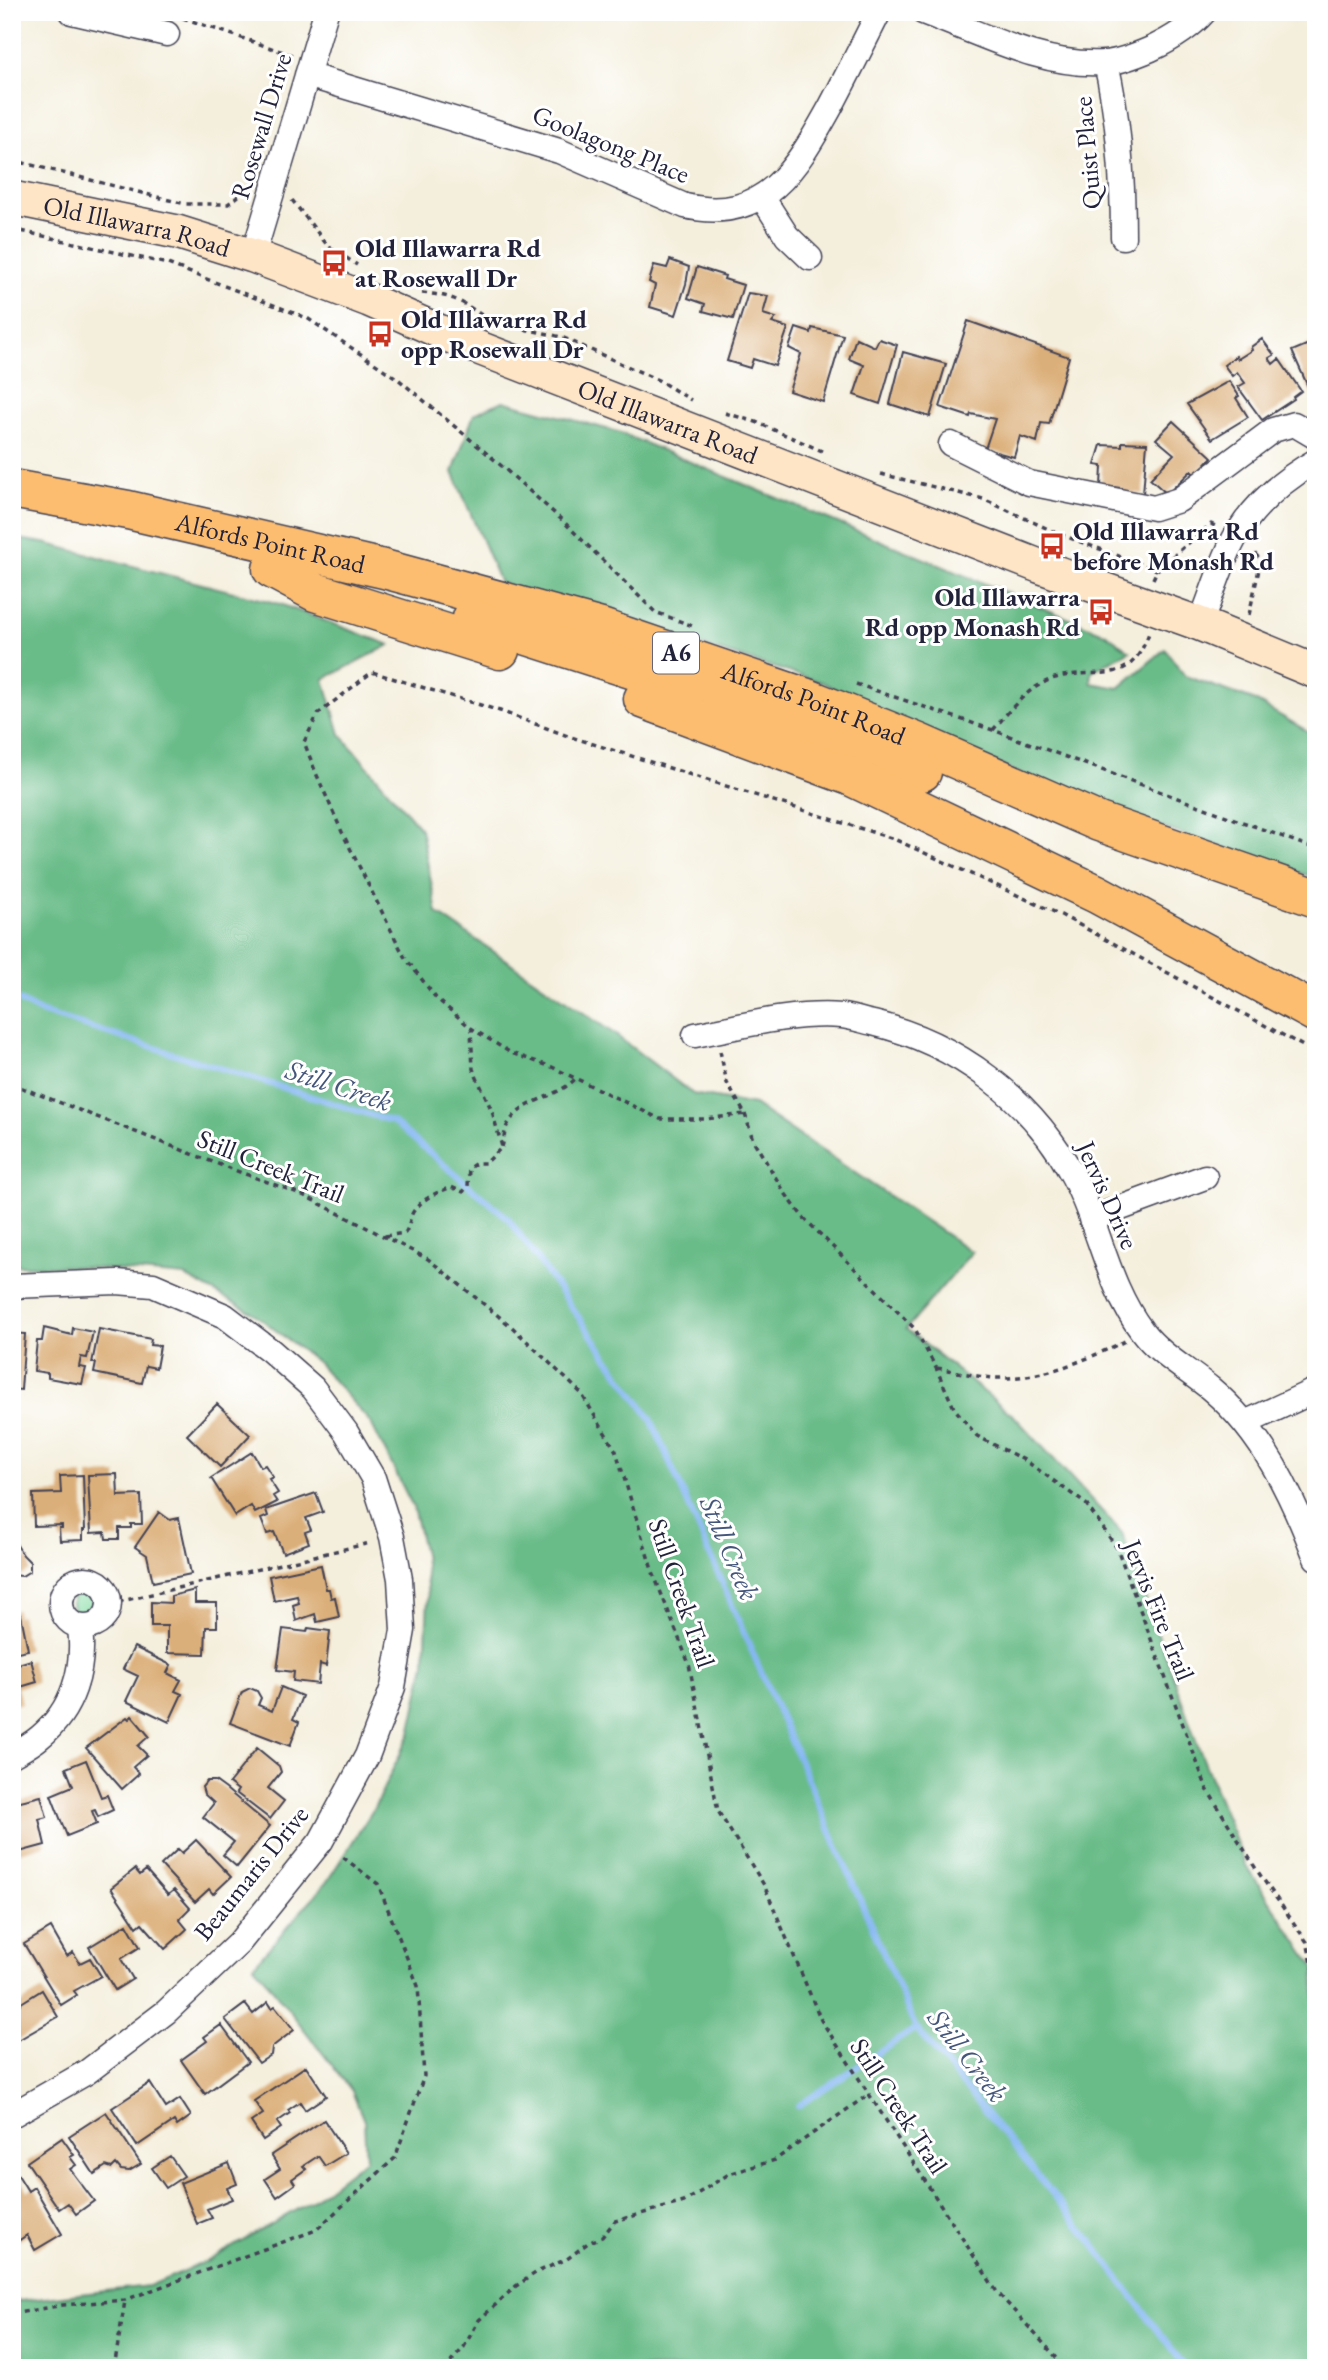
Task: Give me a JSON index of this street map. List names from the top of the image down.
{
  "streets": {
    "highway": ["Alfords Point Road", "A6"],
    "street": [
      "Rosewall Drive",
      "Goolagong Place",
      "Quist Place",
      "Old Illawarra Road",
      "Jervis Drive",
      "Beaumaris Drive"
    ],
    "path": ["Still Creek Trail", "Jervis Fire Trail"]
  },
  "crossings": [
    ["Rosewall Drive", "Goolagong Place"],
    ["Rosewall Drive", "Old Illawarra Road"],
    ["Alfords Point Road", "A6"],
    ["Jervis Drive", "Jervis Fire Trail"]
  ],
  "water": ["Still Creek"],
  "places": {
    "bus stop": [
      "Old Illawarra Rd at Rosewall Dr",
      "Old Illawarra Rd opp Rosewall Dr",
      "Old Illawarra Rd before Monash Rd",
      "Old Illawarra Rd opp Monash Rd"
    ]
  }
}
